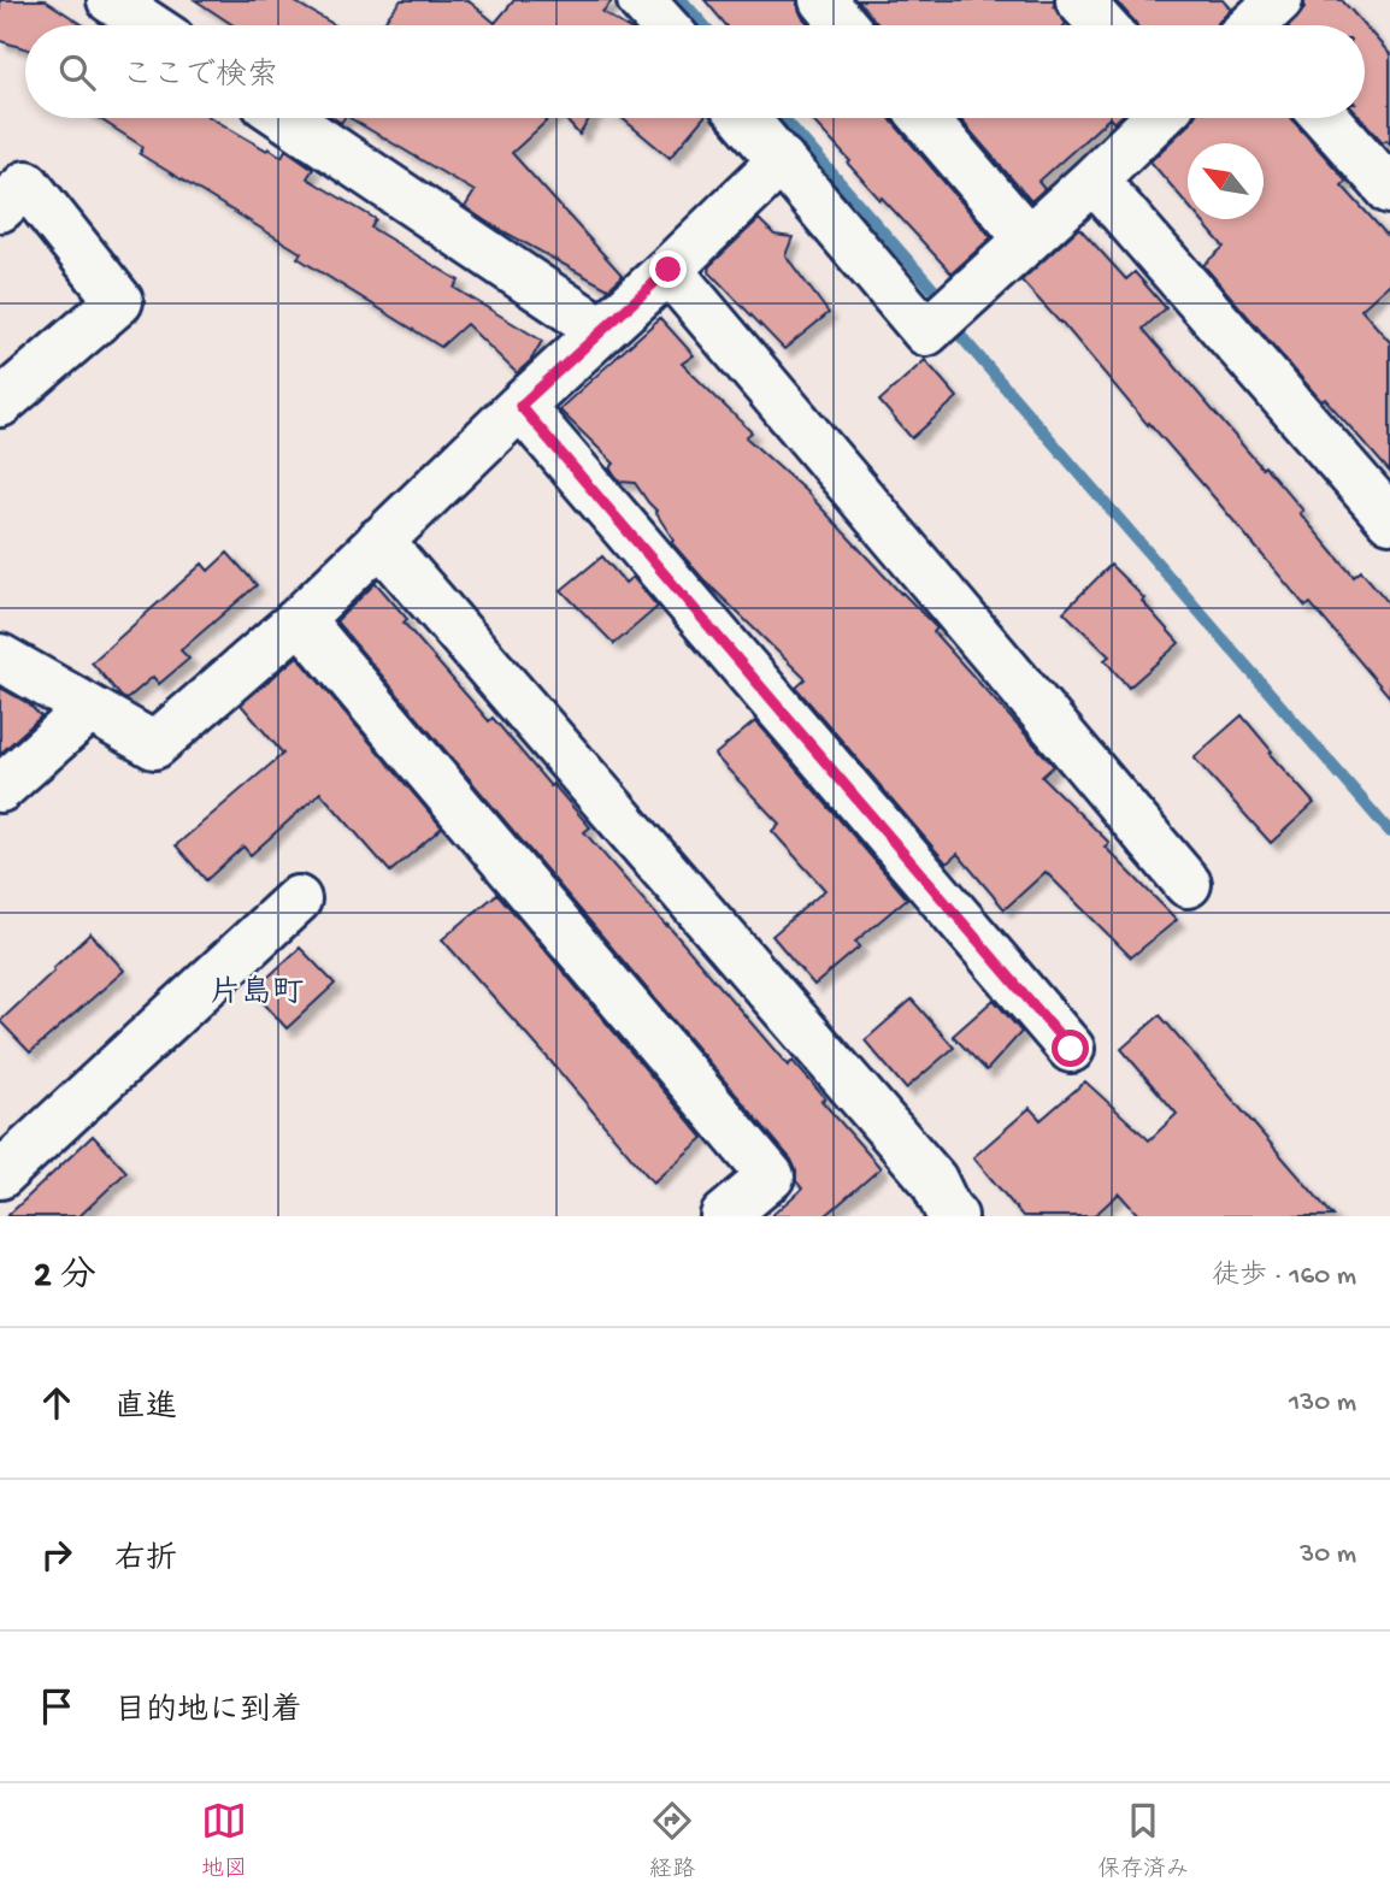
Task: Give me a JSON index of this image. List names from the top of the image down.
{
  "districts": ["片島町"],
  "north": "top left",
  "page": {
    "search": "ここで検索",
    "heading": ["2 分", "徒歩 · 160 m"],
    "list": [
      ["直進", "130 m"],
      ["右折", "30 m"],
      "目的地に到着"
    ],
    "nav": ["地図", "経路", "保存済み"]
  }
}
